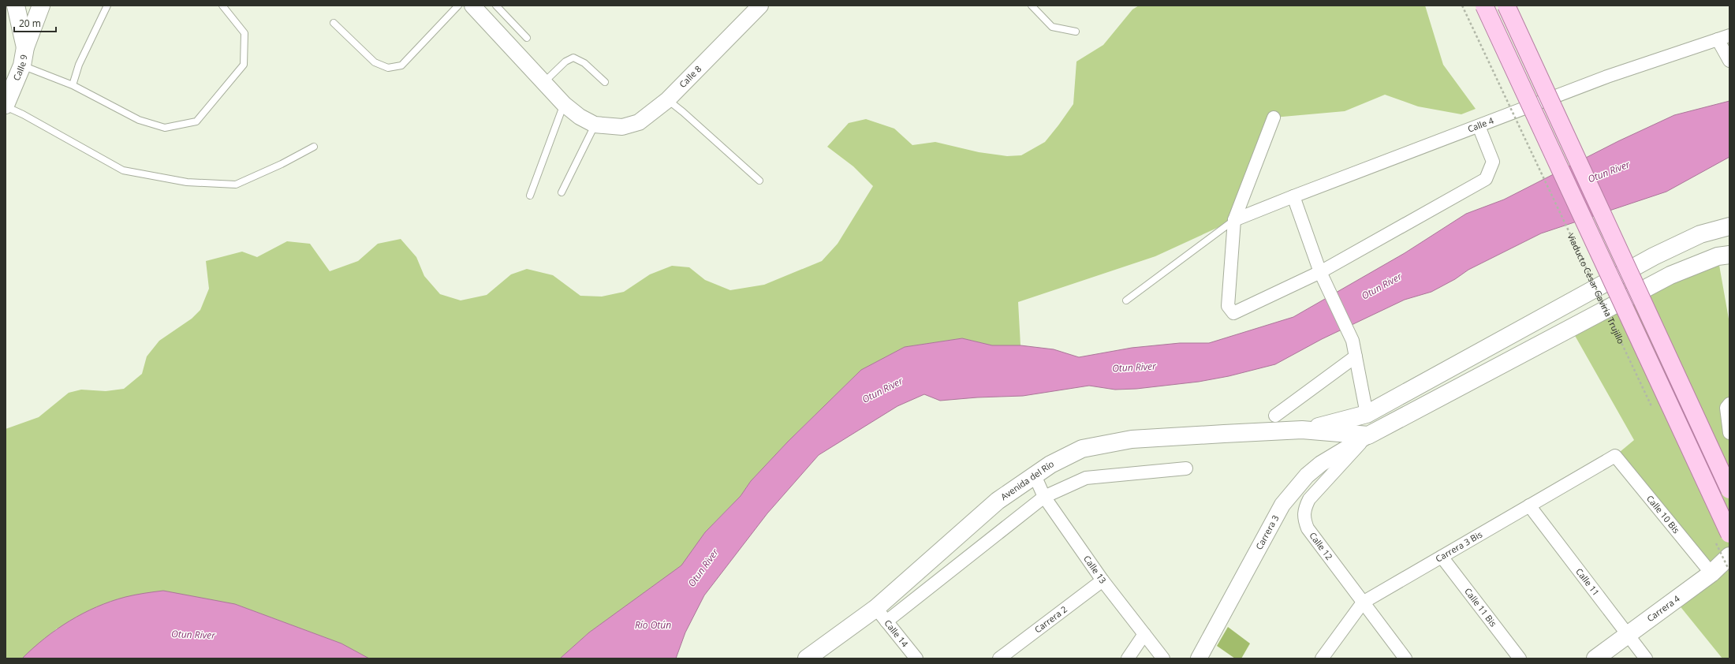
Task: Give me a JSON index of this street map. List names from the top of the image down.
{
  "streets": {
    "main road": [
      "Calle 9",
      "Viaducto César Gaviria Trujillo",
      "Avenida del Río",
      "Carrera 4"
    ],
    "street": [
      "Calle 8",
      "Calle 4",
      "Calle 10 Bis",
      "Carrera 3",
      "Calle 12",
      "Carrera 3 Bis",
      "Calle 13",
      "Calle 11",
      "Calle 11 Bis",
      "Carrera 2",
      "Calle 14"
    ]
  },
  "crossings": [
    ["Avenida del Río", "Calle 13"],
    ["Avenida del Río", "Calle 14"],
    ["Calle 10 Bis", "Carrera 3 Bis"],
    ["Calle 10 Bis", "Carrera 4"],
    ["Carrera 3", "Calle 12"],
    ["Calle 12", "Carrera 3 Bis"],
    ["Carrera 3 Bis", "Calle 11"],
    ["Carrera 3 Bis", "Calle 11 Bis"],
    ["Calle 13", "Carrera 2"],
    ["Calle 11", "Carrera 4"]
  ],
  "water": ["Otun River", "Río Otún"],
  "scale_bar": "20 m"
}
